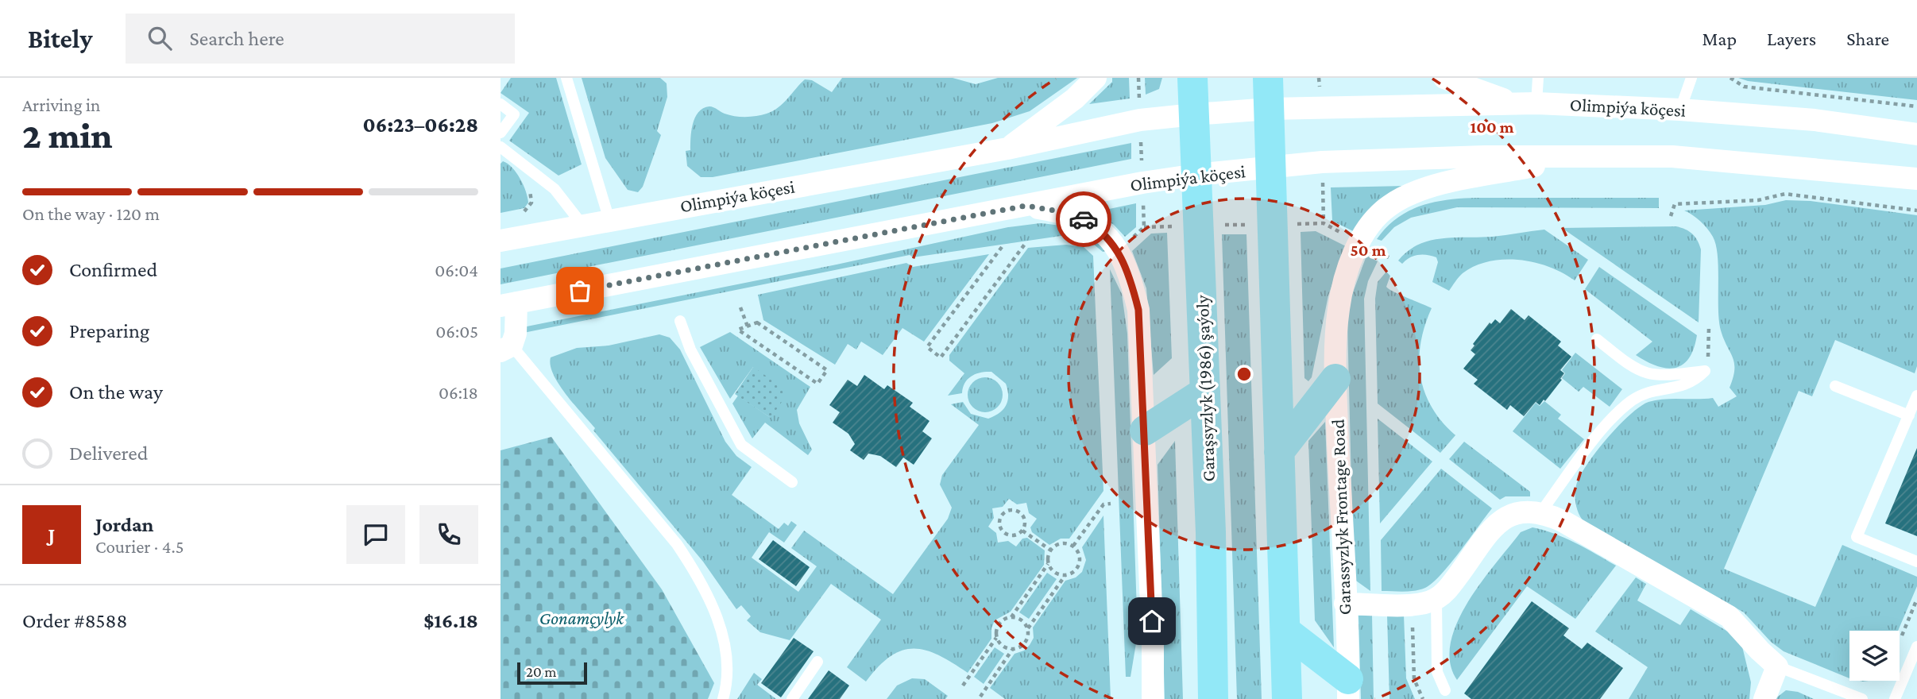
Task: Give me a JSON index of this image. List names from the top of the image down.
{
  "streets": {
    "main road": ["Garaşsyzlyk (1986) şaýoly"],
    "street": ["Olimpiýa köçesi", "Garassyzlyk Frontage Road"]
  },
  "crossings": [
    ["Olimpiýa köçesi", "Garaşsyzlyk (1986) şaýoly"],
    ["Olimpiýa köçesi", "Garassyzlyk Frontage Road"]
  ],
  "parks": ["Gonamçylyk"],
  "scale_bar": "20 m",
  "page": {
    "header": "Bitely",
    "search": "Search here",
    "nav": ["Map", "Layers", "Share"],
    "heading": ["2 min", "Arriving in", "06:23–06:28"],
    "panel": [
      "Jordan",
      "Courier · 4.5",
      "Order #8588",
      "$16.18"
    ],
    "bar": "On the way · 120 m",
    "list": [
      ["Confirmed", "06:04"],
      ["Preparing", "06:05"],
      ["On the way", "06:18"],
      "Delivered"
    ],
    "round": "J",
    "scale": "20 m"
  },
  "rings": ["100 m", "50 m"]
}
